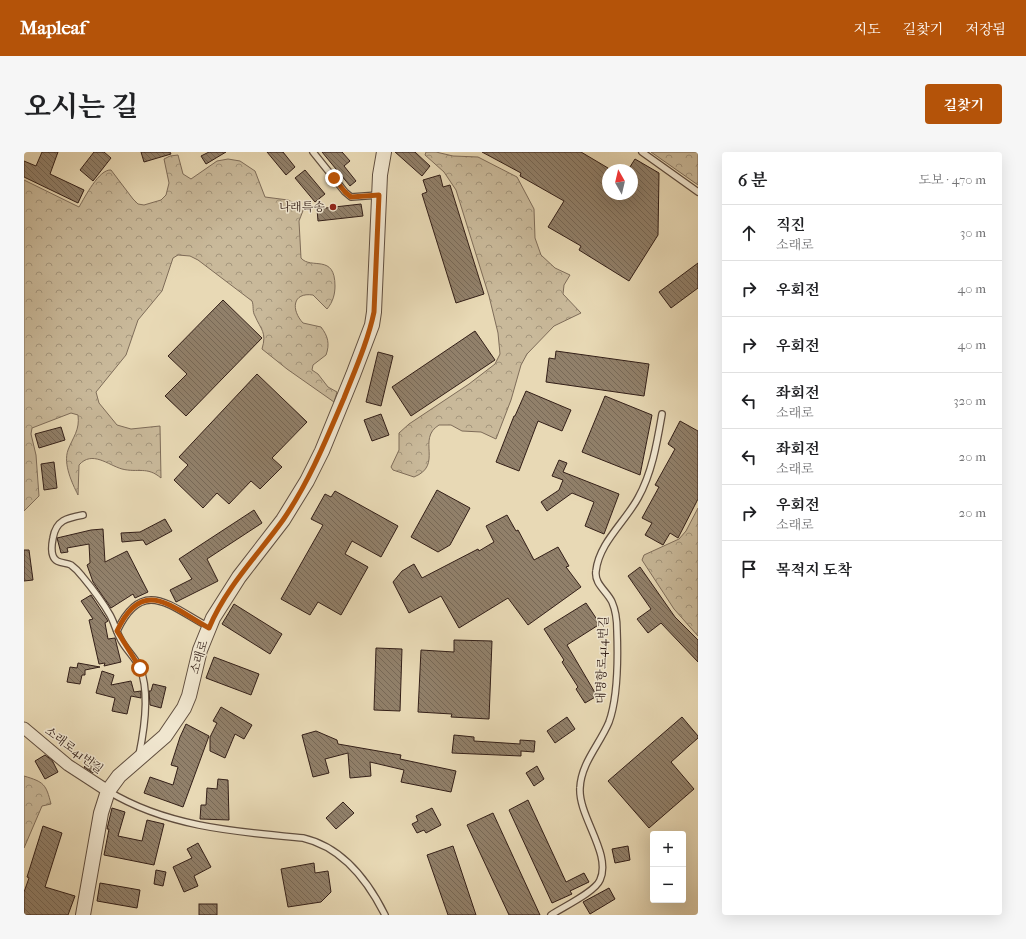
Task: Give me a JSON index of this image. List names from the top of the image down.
{
  "streets": {
    "street": ["소래로", "소래로41번길"],
    "lane": ["대명항로414번길"]
  },
  "crossings": [
    ["소래로", "소래로41번길"]
  ],
  "places": ["나래특송"],
  "north": "top",
  "page": {
    "header": "Mapleaf",
    "nav": ["지도", "길찾기", "저장됨"],
    "title": "오시는 길",
    "buttons": "길찾기",
    "heading": ["6 분", "도보 · 470 m"],
    "list": [
      ["직진", "소래로", "30 m"],
      ["우회전", "40 m"],
      ["우회전", "40 m"],
      ["좌회전", "소래로", "320 m"],
      ["좌회전", "소래로", "20 m"],
      ["우회전", "소래로", "20 m"],
      "목적지 도착"
    ],
    "map_buttons": ["+", "−"]
  }
}
